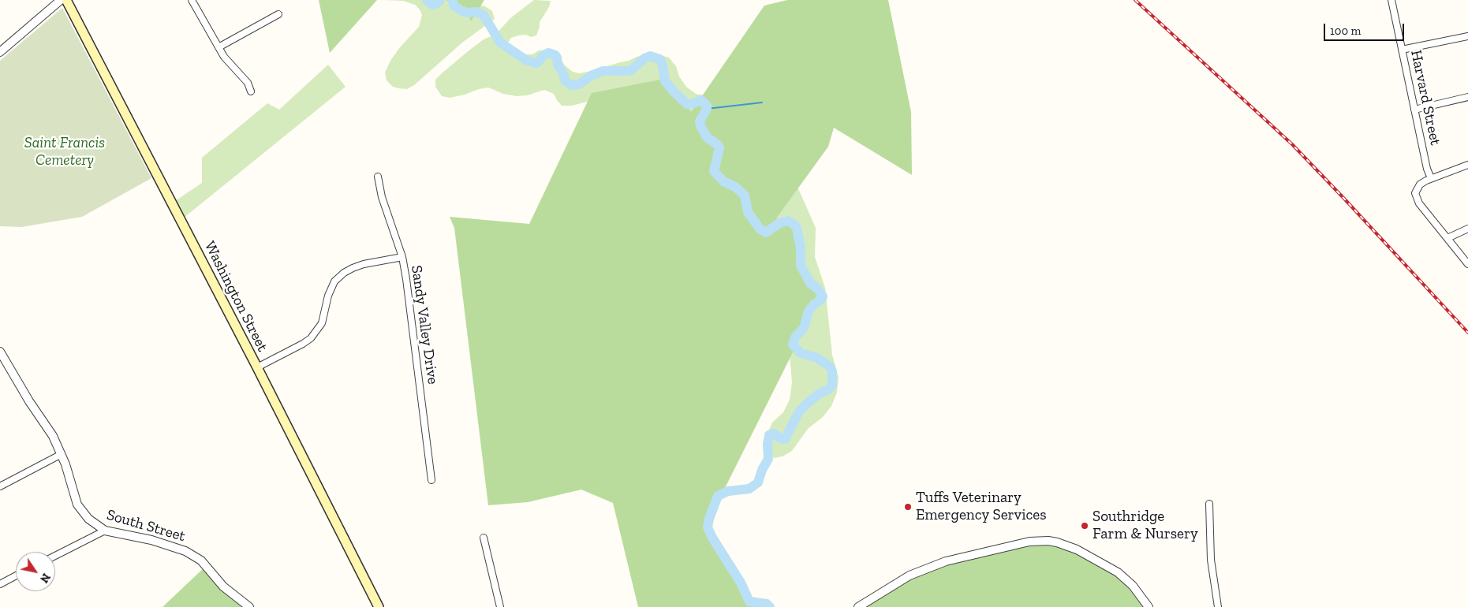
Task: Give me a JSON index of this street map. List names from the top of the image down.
{
  "streets": {
    "main road": ["Washington Street"],
    "street": ["Harvard Street", "Sandy Valley Drive", "South Street"]
  },
  "parks": ["Saint Francis Cemetery"],
  "places": ["Tuffs Veterinary Emergency Services", "Southridge Farm & Nursery"],
  "scale_bar": "100 m",
  "north": "bottom right"
}
